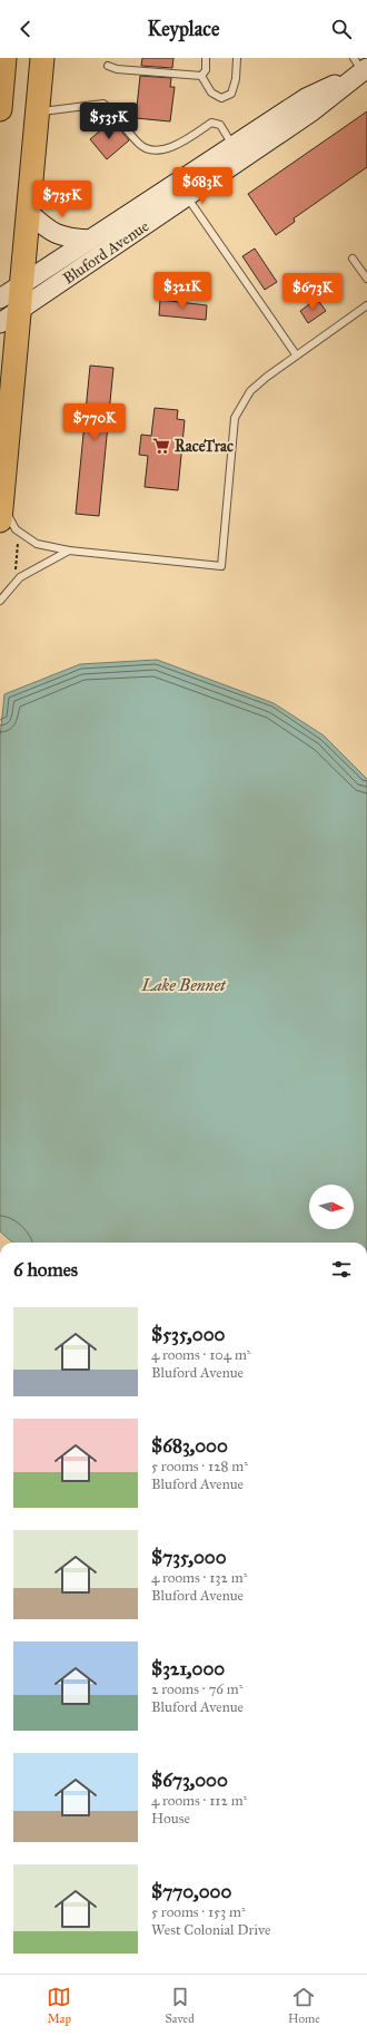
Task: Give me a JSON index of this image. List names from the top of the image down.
{
  "streets": {
    "street": ["Bluford Avenue"]
  },
  "water": ["Lake Bennet"],
  "places": {
    "supermarket": ["RaceTrac"]
  },
  "north": "right",
  "page": {
    "header": "Keyplace",
    "price": [
      "$535K",
      "$683K",
      "$735K",
      "$321K",
      "$673K",
      "$770K"
    ],
    "heading": "6 homes",
    "list": [
      {
        "name": "$535,000",
        "note": "4 rooms · 104 m² · Bluford Avenue"
      },
      {
        "name": "$683,000",
        "note": "5 rooms · 128 m² · Bluford Avenue"
      },
      {
        "name": "$735,000",
        "note": "4 rooms · 132 m² · Bluford Avenue"
      },
      {
        "name": "$321,000",
        "note": "2 rooms · 76 m² · Bluford Avenue"
      },
      {
        "name": "$673,000",
        "note": "4 rooms · 112 m² · House"
      },
      {
        "name": "$770,000",
        "note": "5 rooms · 153 m² · West Colonial Drive"
      }
    ],
    "tabs": ["Map", "Saved", "Home"]
  }
}
